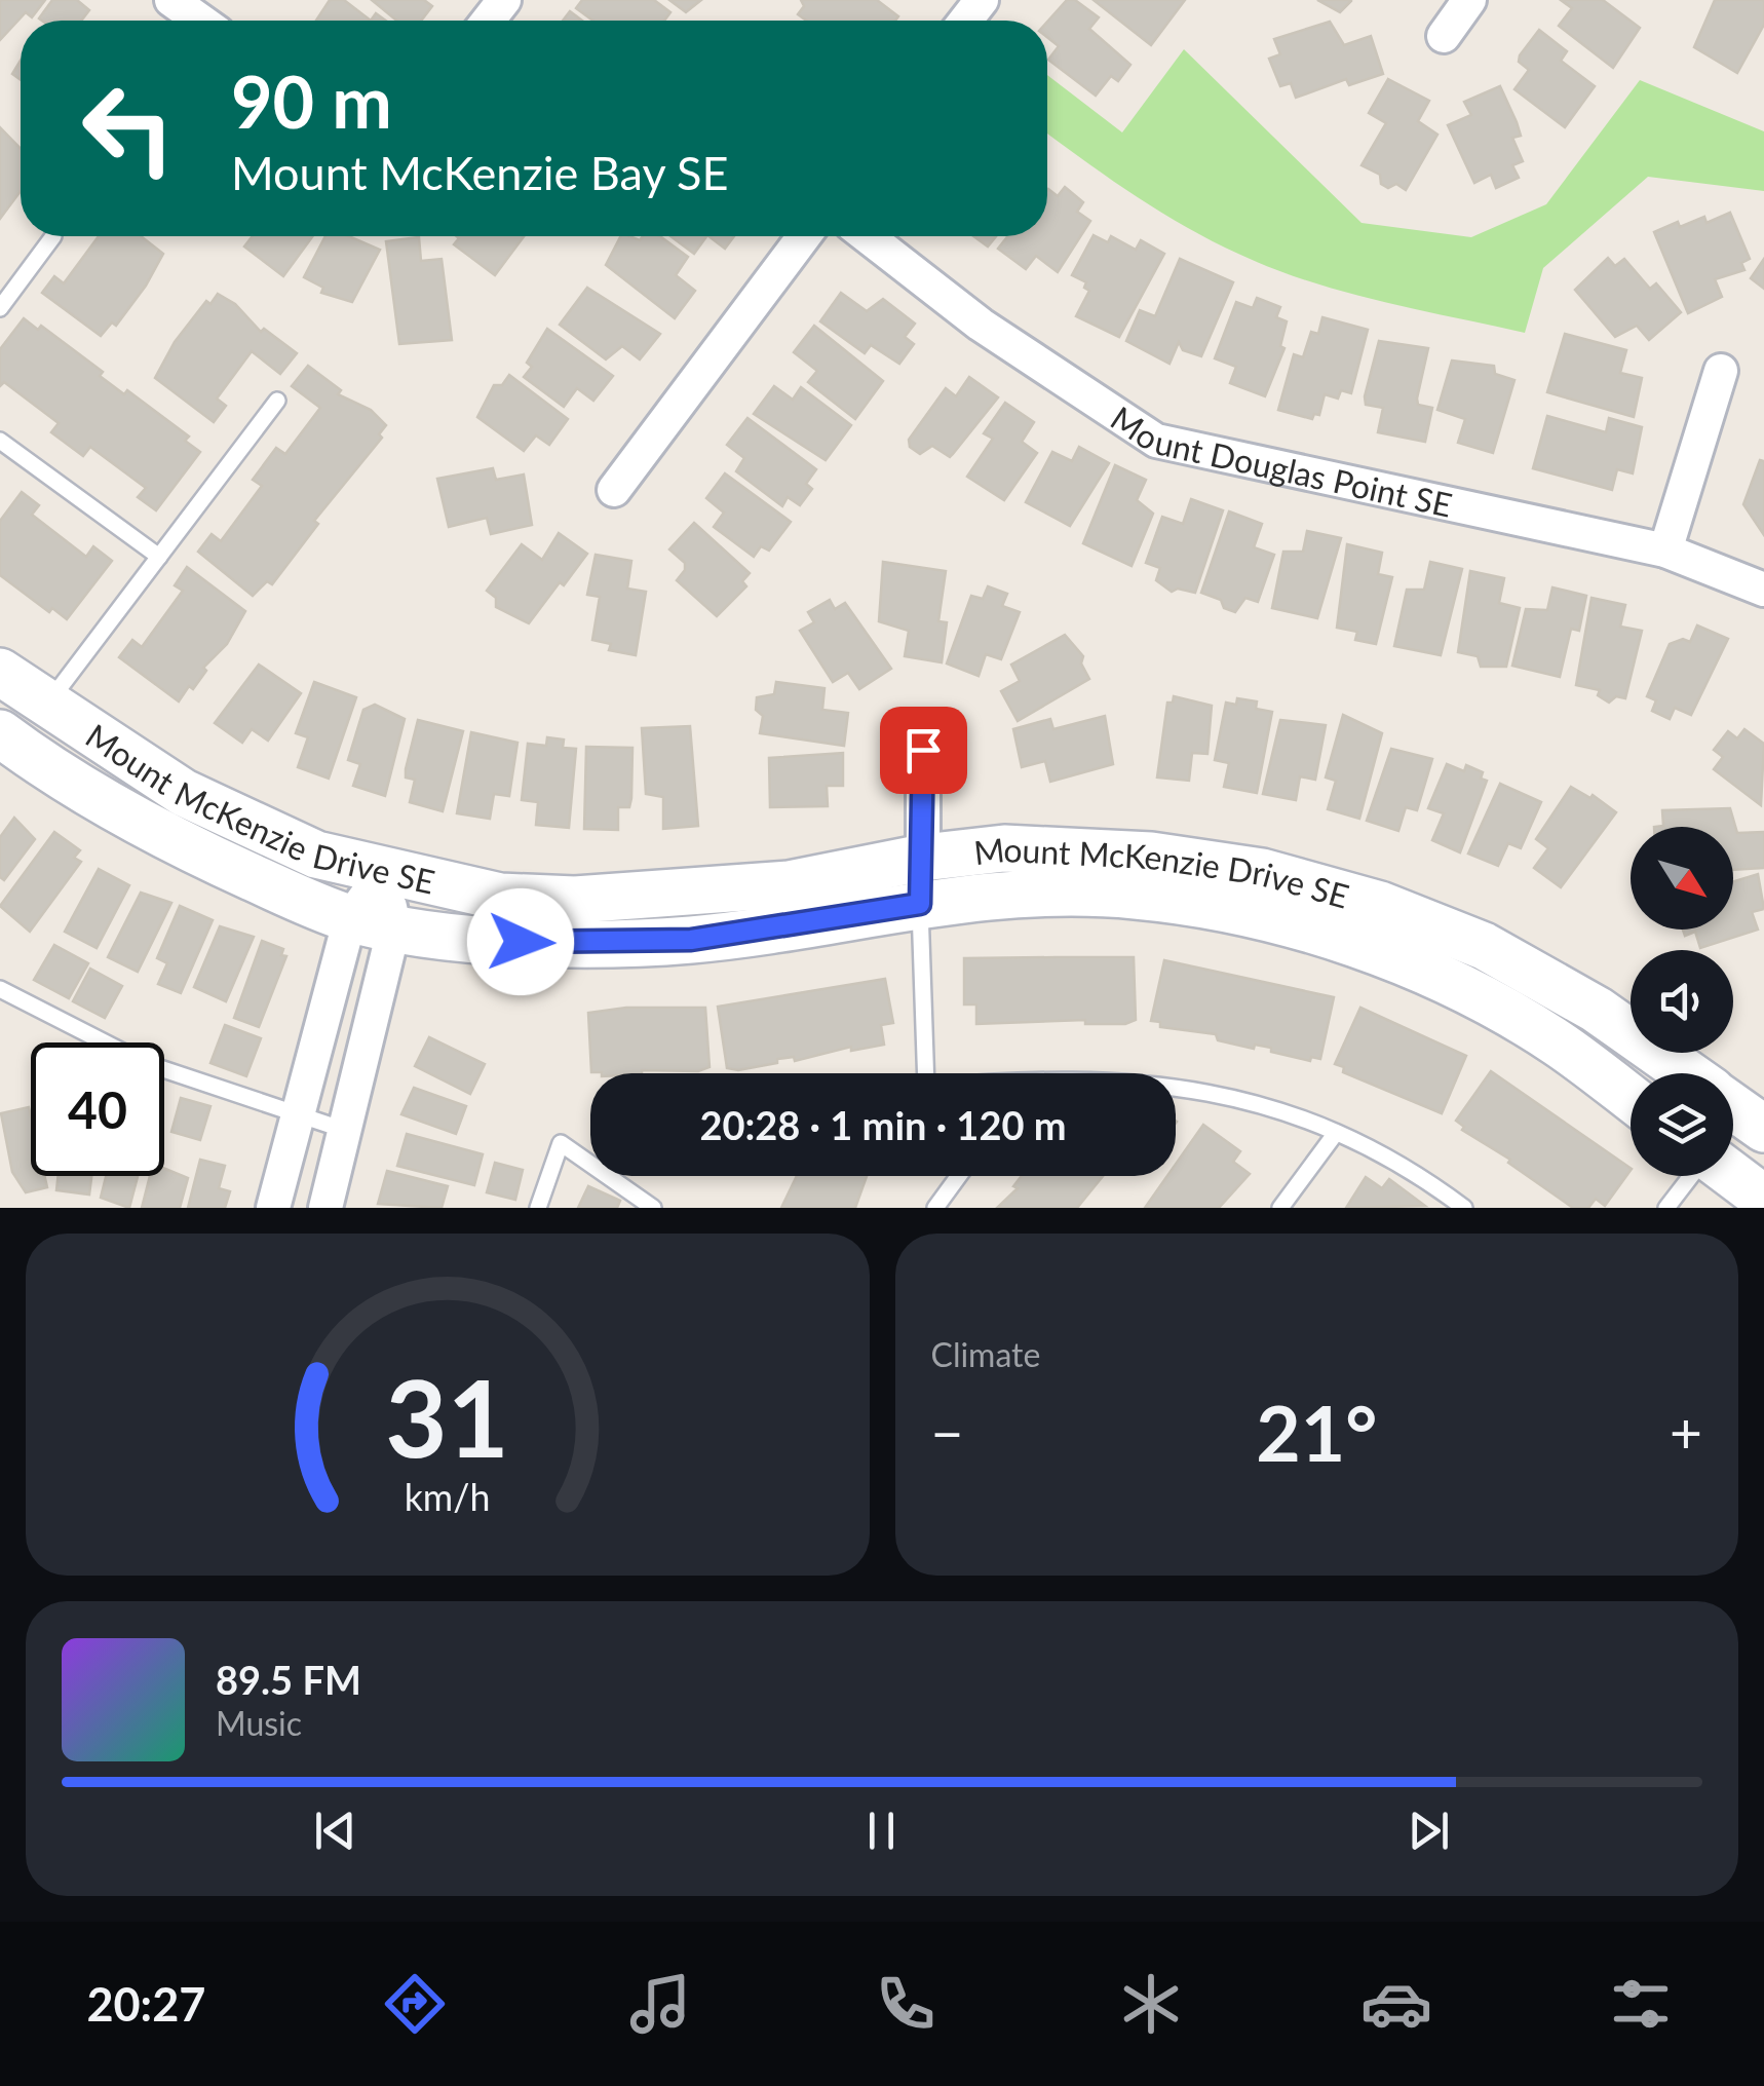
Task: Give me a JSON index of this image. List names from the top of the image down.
{
  "streets": {
    "street": ["Mount Douglas Point SE", "Mount McKenzie Drive SE"]
  },
  "north": "bottom right",
  "page": {
    "turn": ["90 m", "Mount McKenzie Bay SE"],
    "limit": "40",
    "trip": "20:28 · 1 min · 120 m",
    "tile": "Climate",
    "heat": ["−", "21°", "+"],
    "song": ["89.5 FM", "Music"],
    "tabs": "20:27",
    "gauge": ["31", "km/h"]
  }
}
